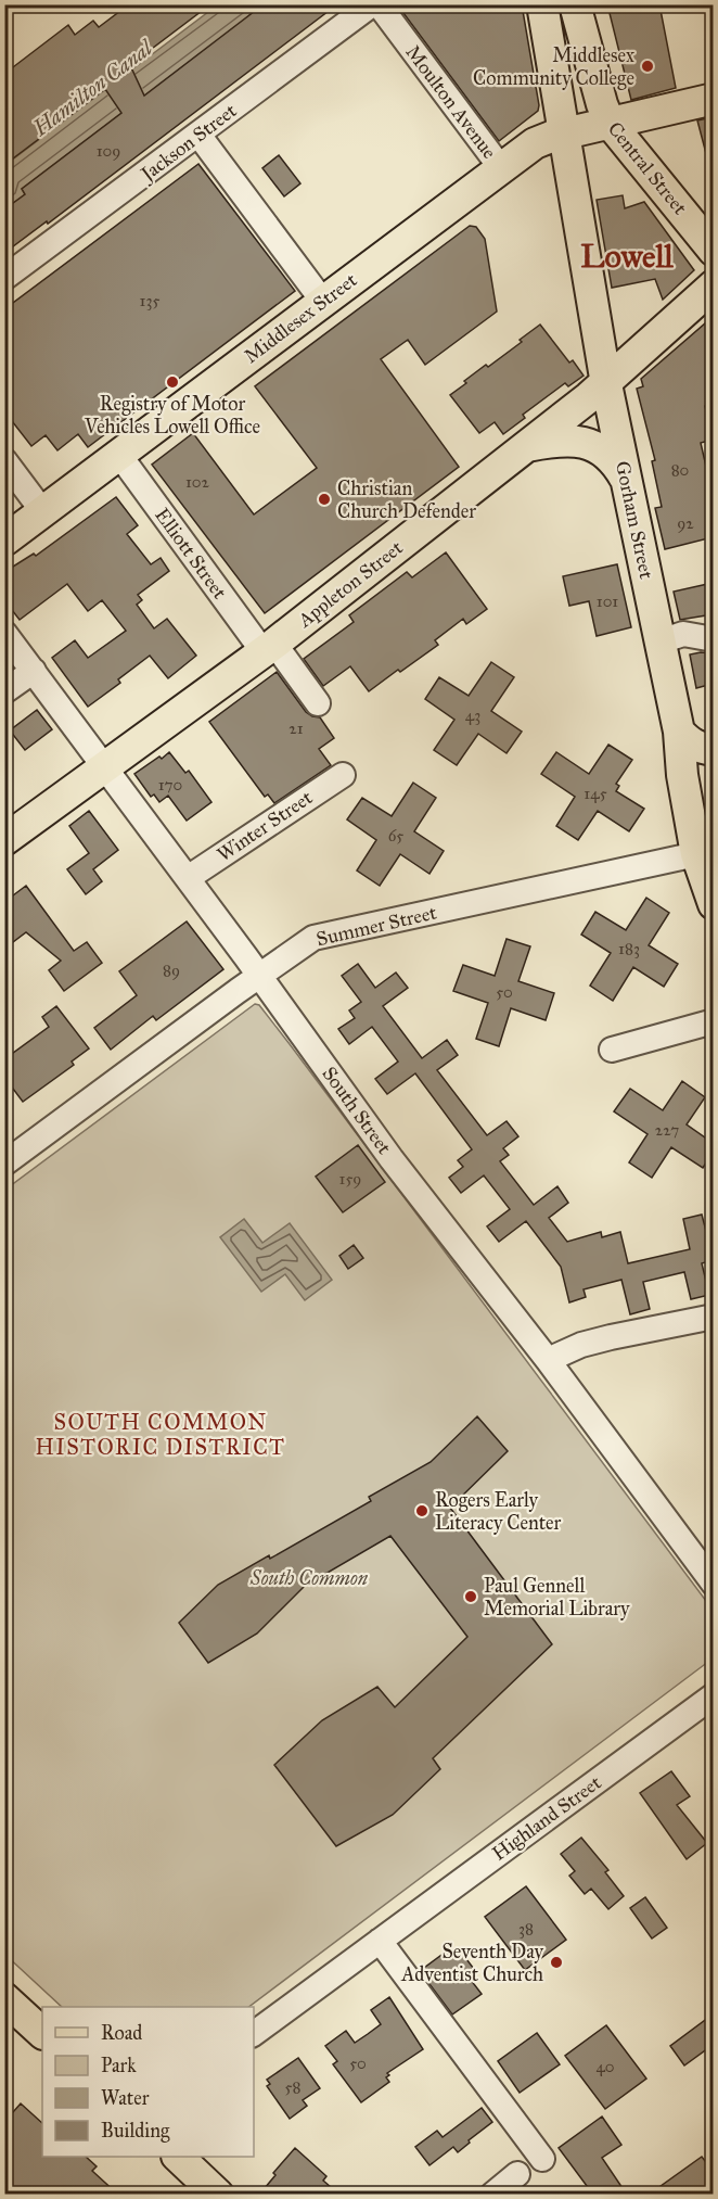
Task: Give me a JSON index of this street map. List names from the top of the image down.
{
  "streets": {
    "main road": [
      "Central Street",
      "Middlesex Street",
      "Gorham Street",
      "Appleton Street"
    ],
    "street": [
      "Moulton Avenue",
      "Jackson Street",
      "Elliott Street",
      "Winter Street",
      "Summer Street",
      "South Street",
      "Highland Street"
    ]
  },
  "crossings": [
    ["Moulton Avenue", "Middlesex Street"],
    ["Central Street", "Middlesex Street"],
    ["Middlesex Street", "Gorham Street"],
    ["Middlesex Street", "Elliott Street"],
    ["Gorham Street", "Appleton Street"],
    ["Gorham Street", "Summer Street"],
    ["Elliott Street", "Appleton Street"],
    ["Appleton Street", "South Street"],
    ["Winter Street", "South Street"],
    ["Summer Street", "South Street"]
  ],
  "districts": ["Lowell", "SOUTH COMMON HISTORIC DISTRICT"],
  "water": ["Hamilton Canal"],
  "parks": ["South Common"],
  "places": [
    "Middlesex Community College",
    "Registry of Motor Vehicles Lowell Office",
    "Christian Church Defender",
    "Rogers Early Literacy Center",
    "Paul Gennell Memorial Library",
    "Seventh Day Adventist Church"
  ],
  "house_numbers": [
    "109",
    "135",
    "80",
    "102",
    "92",
    "101",
    "43",
    "21",
    "170",
    "145",
    "65",
    "183",
    "89",
    "50",
    "227",
    "159",
    "38",
    "50",
    "40",
    "58"
  ],
  "legend": [
    "Road",
    "Park",
    "Water",
    "Building"
  ]
}
